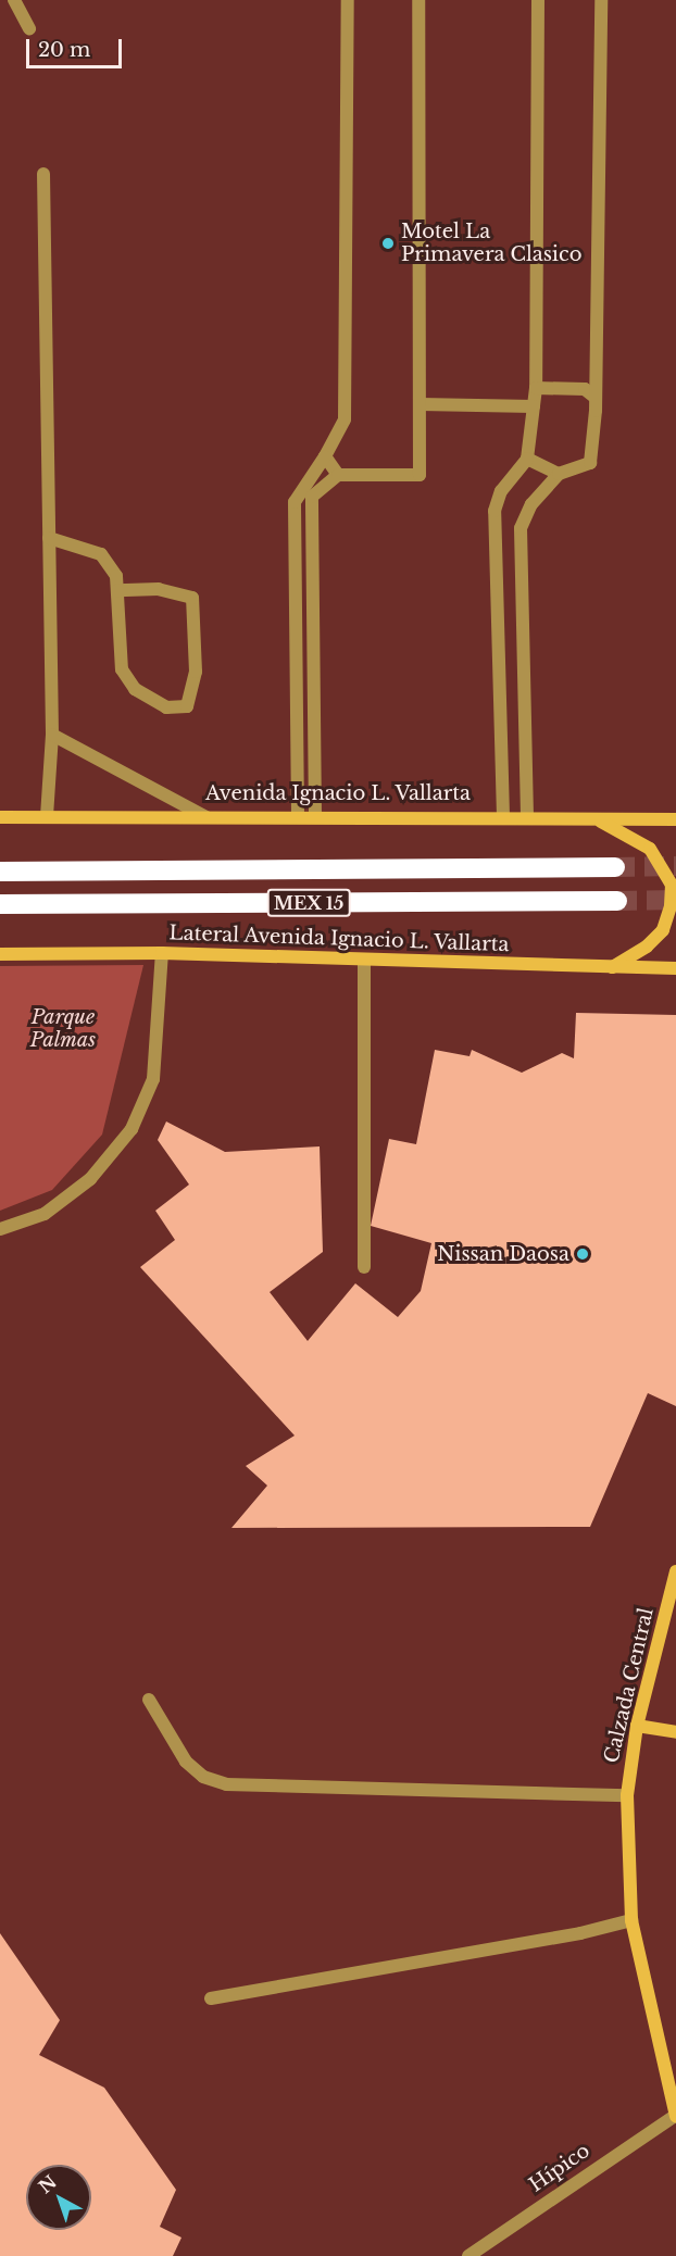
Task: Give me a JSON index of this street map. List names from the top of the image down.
{
  "streets": {
    "highway": ["MEX 15"],
    "street": [
      "Avenida Ignacio L. Vallarta",
      "Lateral Avenida Ignacio L. Vallarta",
      "Calzada Central",
      "Hípico"
    ]
  },
  "crossings": [
    ["Calzada Central", "Hípico"]
  ],
  "parks": ["Parque Palmas"],
  "places": ["Motel La Primavera Clasico", "Nissan Daosa"],
  "scale_bar": "20 m",
  "north": "top left"
}
